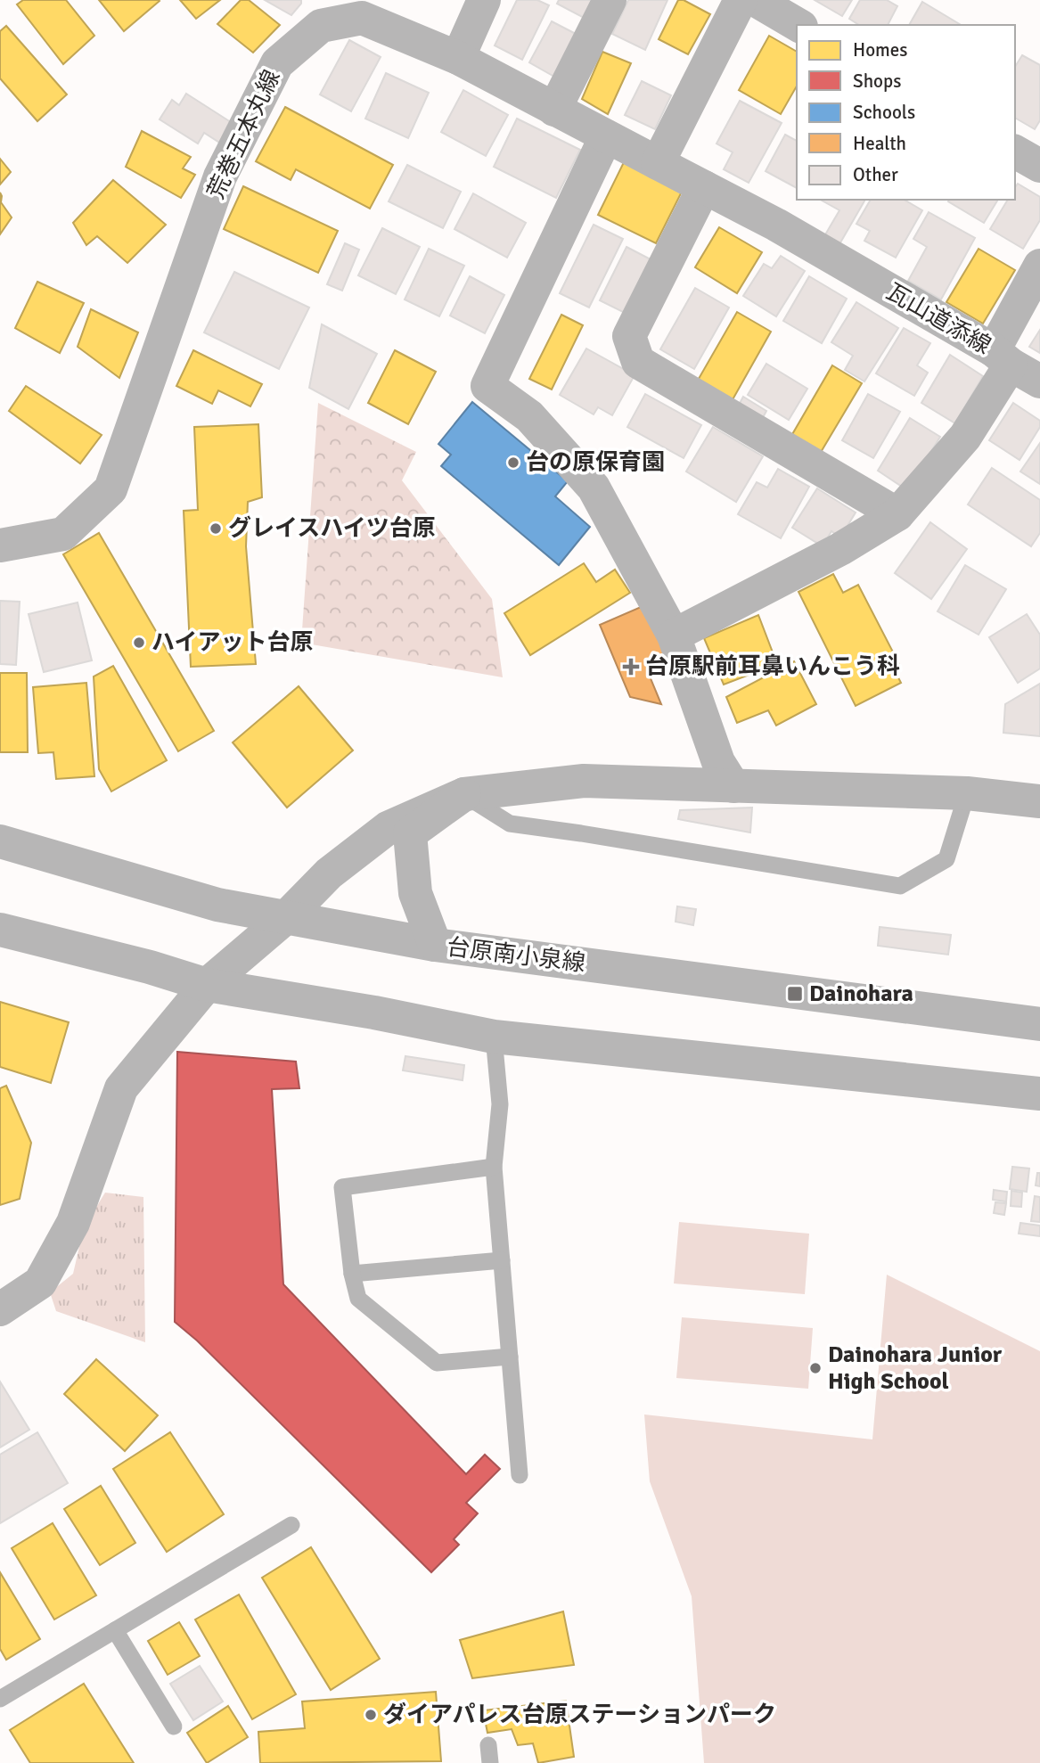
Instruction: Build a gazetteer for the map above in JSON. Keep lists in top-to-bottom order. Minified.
{"streets":{"street":["荒巻五本丸線","瓦山道添線","台原南小泉線"]},"crossings":[["荒巻五本丸線","瓦山道添線"]],"places":{"other":["台の原保育園","グレイスハイツ台原","ハイアット台原","Dainohara Junior High School","ダイアパレス台原ステーションパーク"],"health":["台原駅前耳鼻いんこう科"],"transit":["Dainohara"]},"legend":["Homes","Shops","Schools","Health","Other"]}
